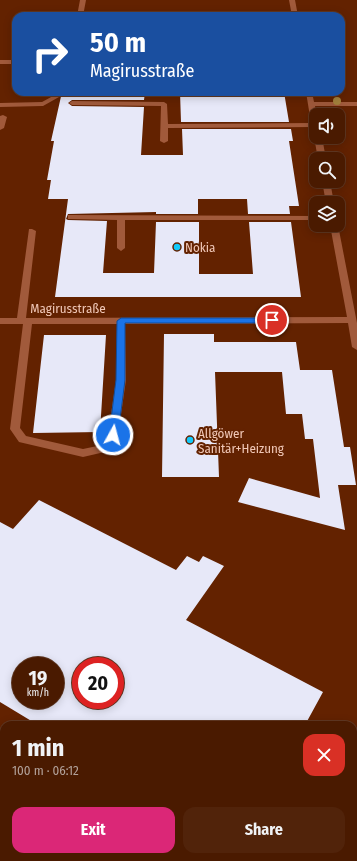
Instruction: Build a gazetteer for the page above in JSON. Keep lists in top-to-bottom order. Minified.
{"streets":{"street":["Magirusstraße"]},"places":["Nokia","Allgöwer Sanitär+Heizung"],"page":{"turn":["50 m","Magirusstraße"],"speed":"19 km/h","limit":"20","heading":["1 min","100 m · 06:12"],"buttons":["Exit","Share"]}}
